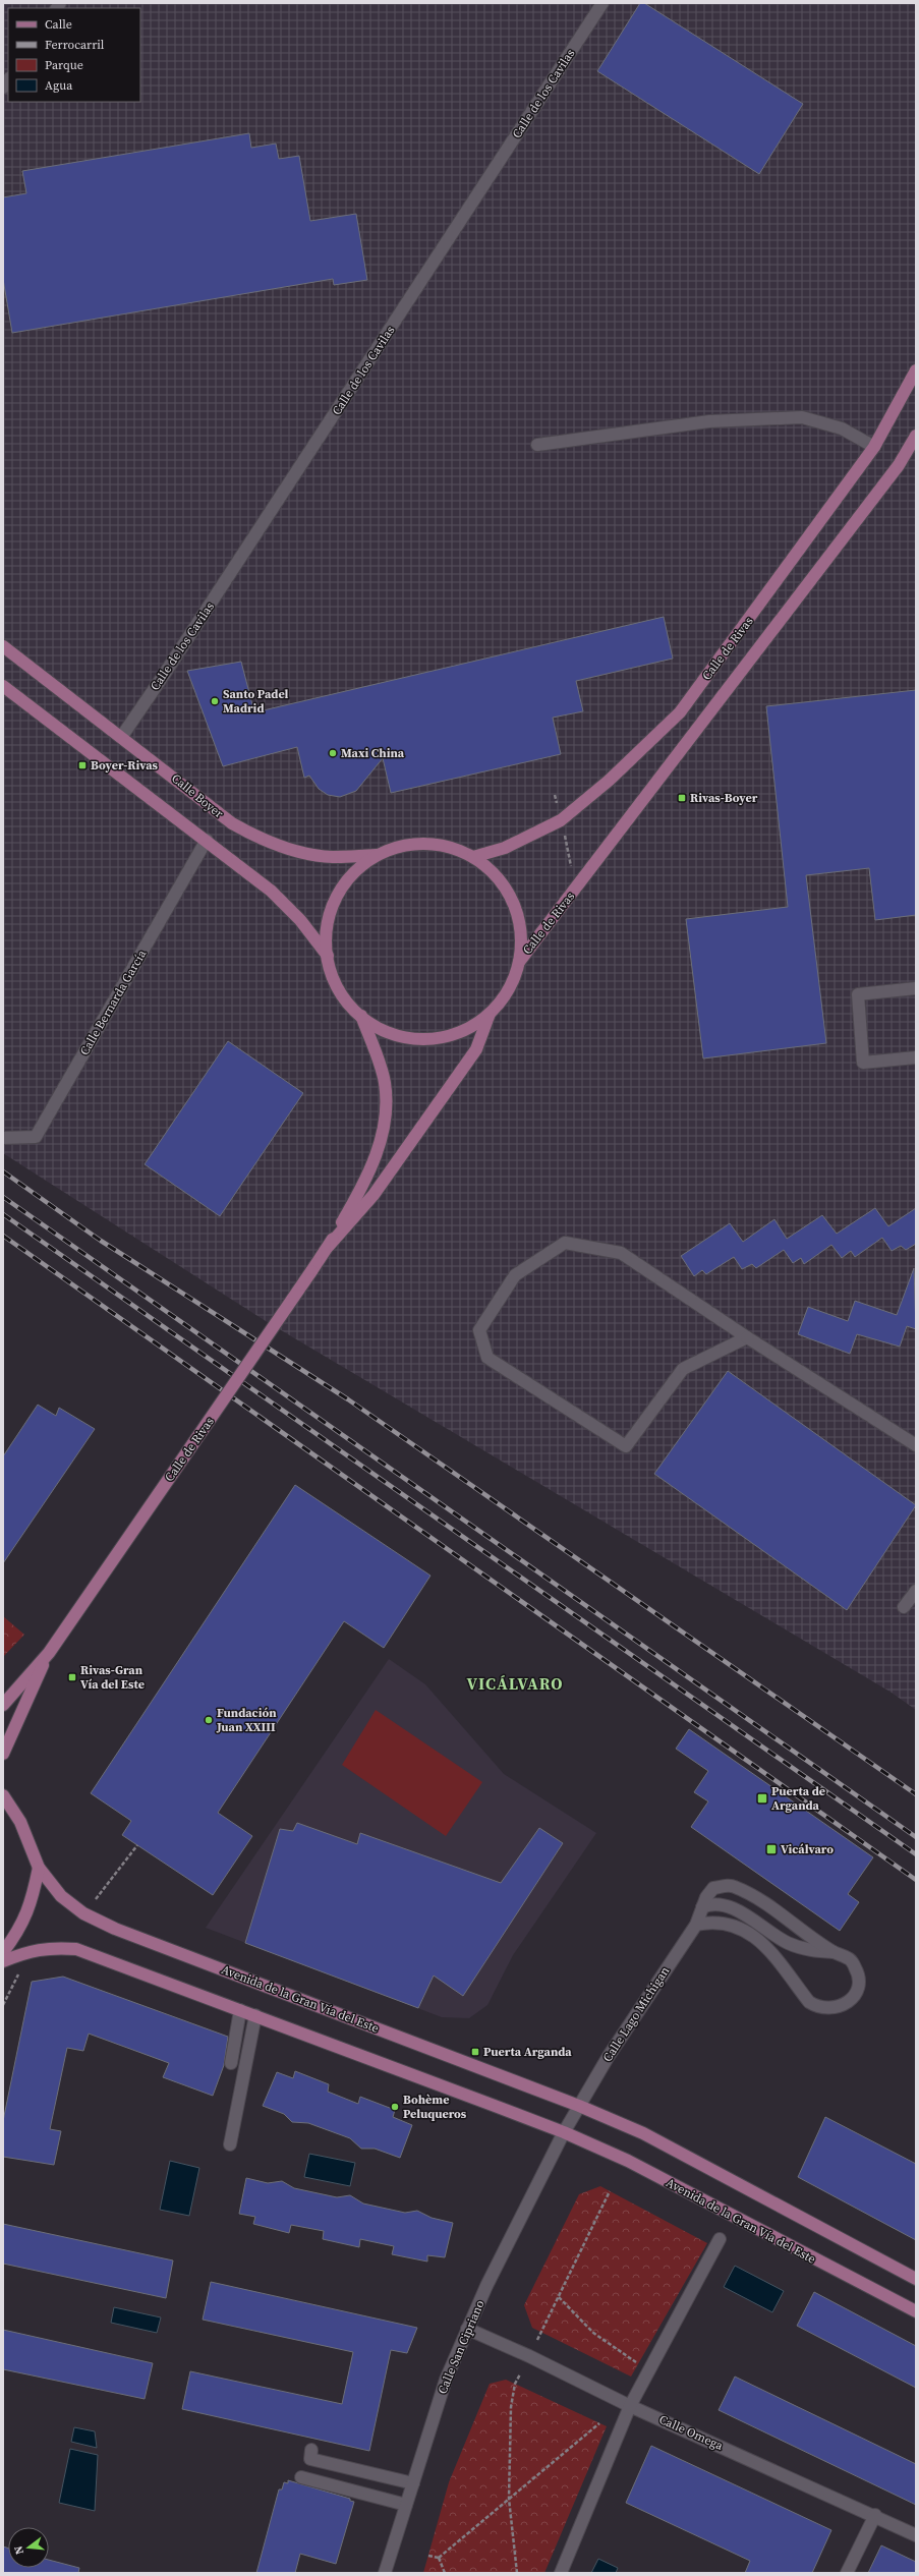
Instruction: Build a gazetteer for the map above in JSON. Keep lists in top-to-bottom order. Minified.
{"streets":{"main road":["Calle de Rivas","Calle Boyer","Avenida de la Gran Vía del Este"],"street":["Calle de los Cavilas","Calle Bernarda García","Calle Lago Michigan","Calle San Cipriano","Calle Omega"]},"crossings":[["Calle de los Cavilas","Calle Boyer"],["Avenida de la Gran Vía del Este","Calle Lago Michigan"],["Avenida de la Gran Vía del Este","Calle San Cipriano"],["Calle San Cipriano","Calle Omega"]],"districts":["VICÁLVARO"],"places":{"other":["Santo Padel Madrid","Maxi China","Fundación Juan XXIII","Bohème Peluqueros"],"transit":["Boyer-Rivas","Rivas-Boyer","Rivas-Gran Vía del Este","Puerta de Arganda","Vicálvaro","Puerta Arganda"]},"legend":["Calle","Ferrocarril","Parque","Agua"],"north":"left"}
